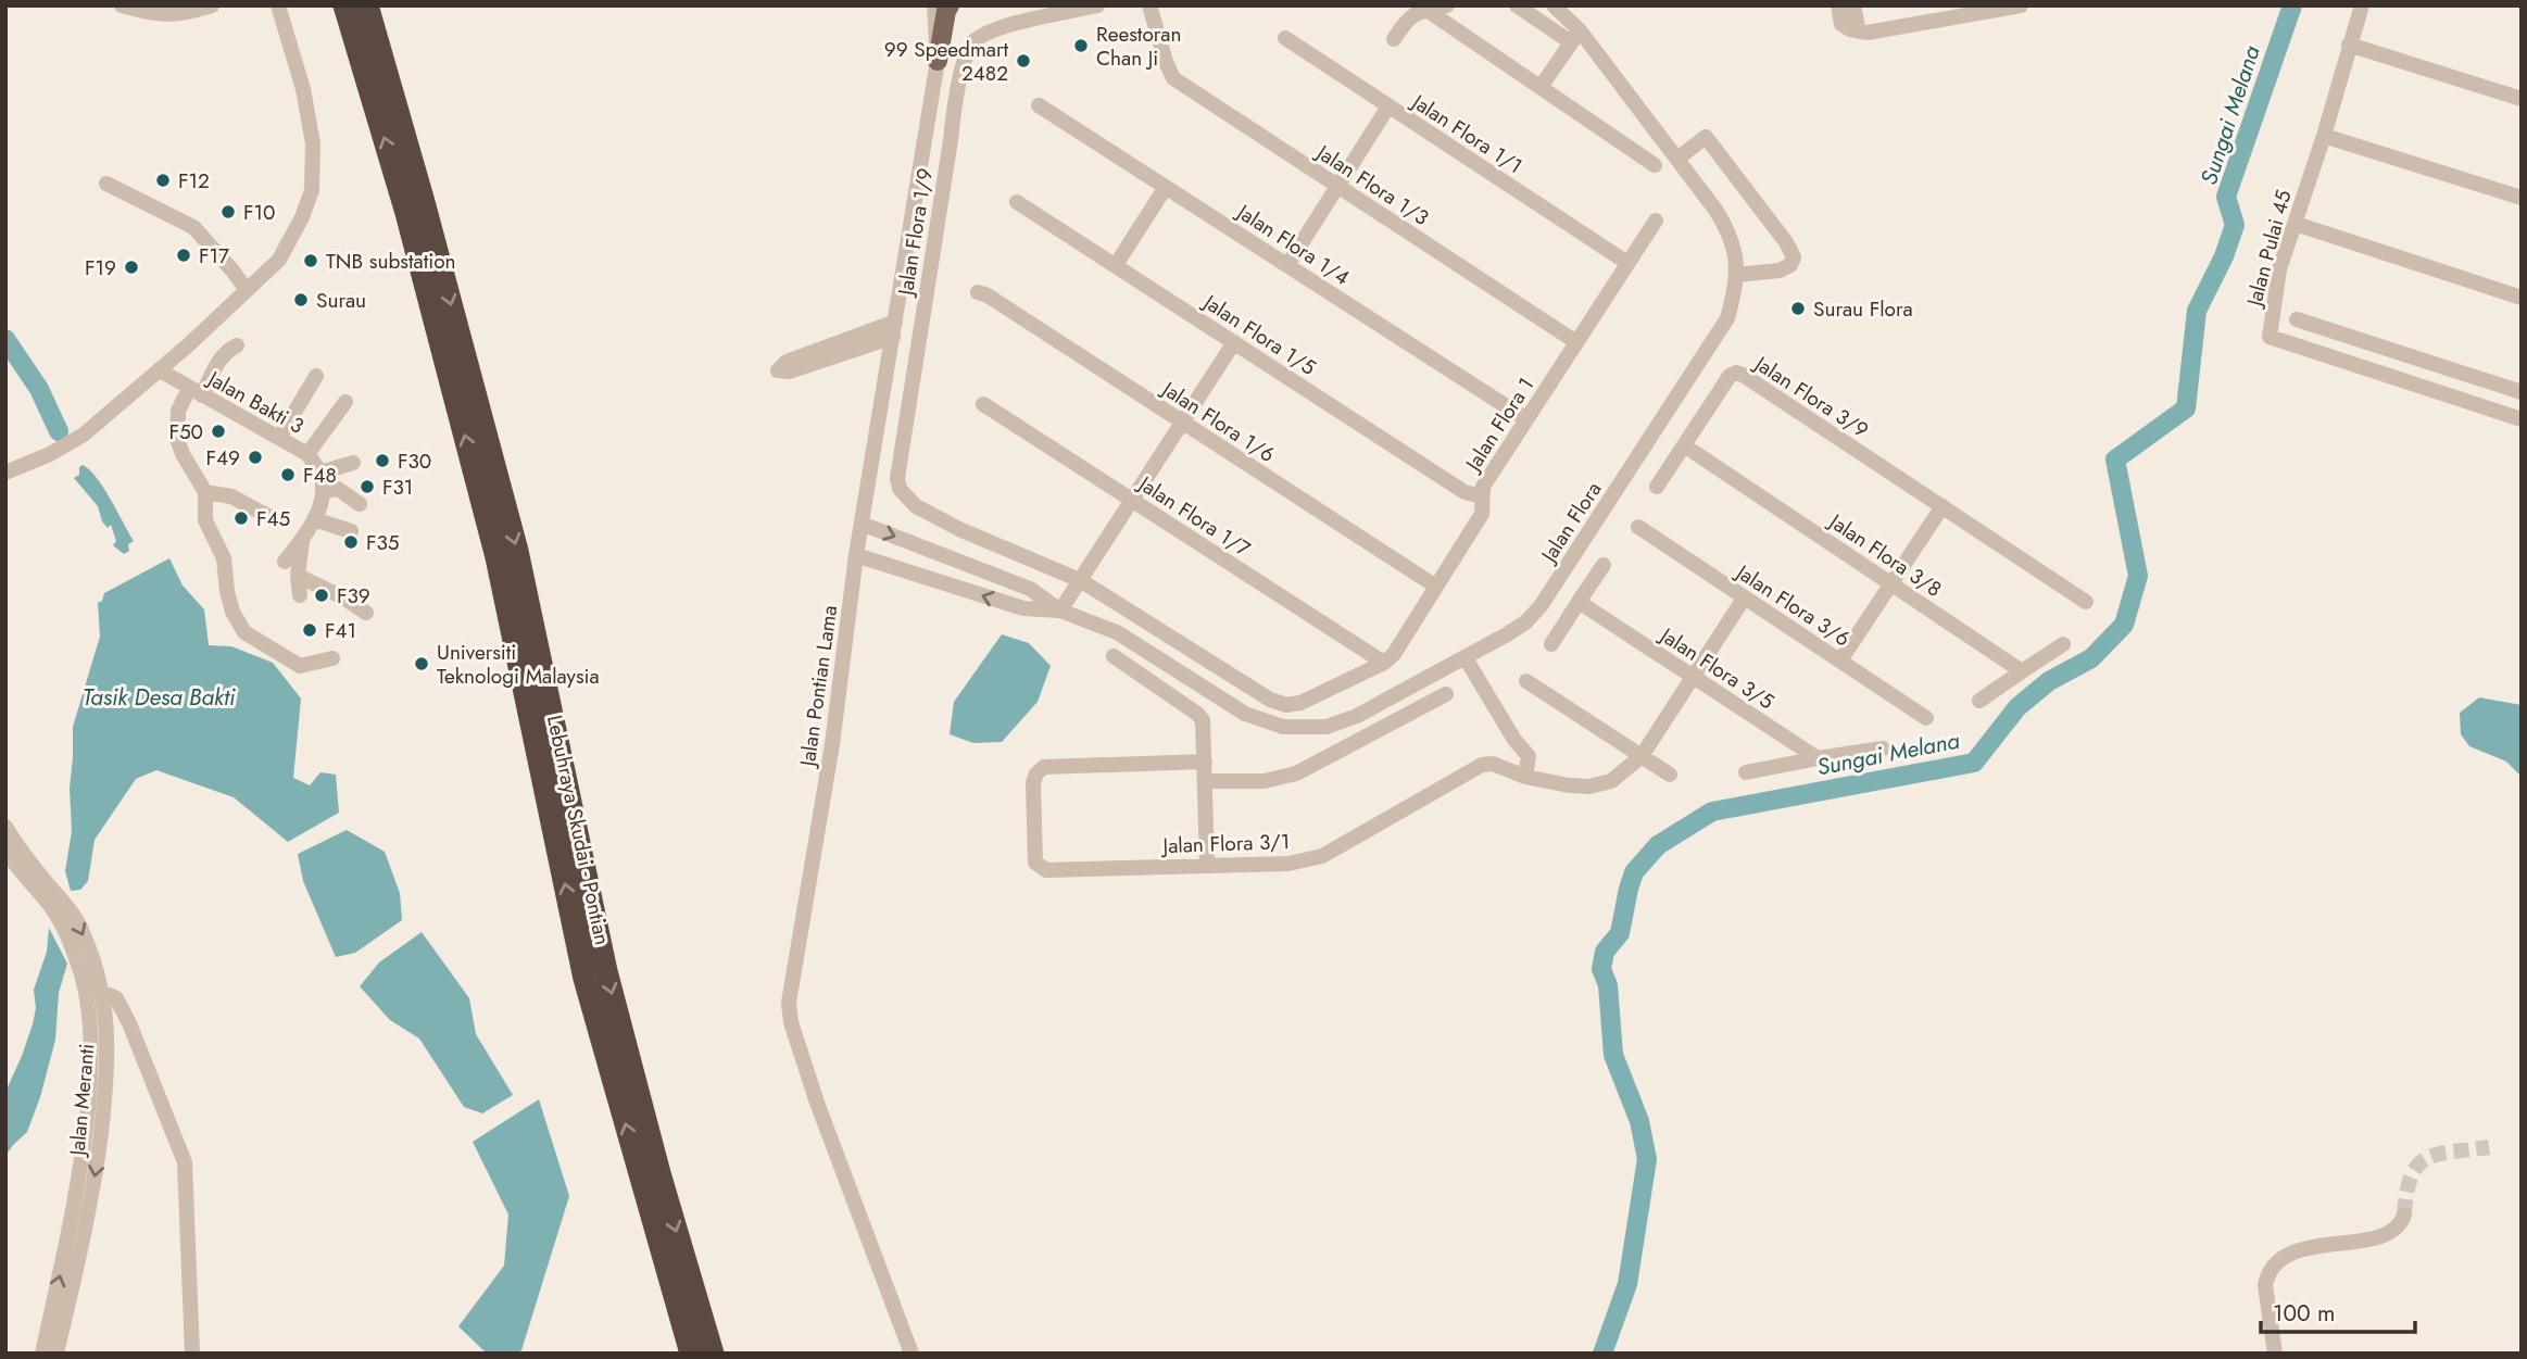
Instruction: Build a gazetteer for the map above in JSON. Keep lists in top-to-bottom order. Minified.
{"streets":{"highway":["Lebuhraya Skudai - Pontian"],"street":["Jalan Flora 1/1","Jalan Flora 1/3","Jalan Flora 1/9","Jalan Flora 1/4","Jalan Pulai 45","Jalan Flora 1/5","Jalan Flora 3/9","Jalan Bakti 3","Jalan Flora 1/6","Jalan Flora 1","Jalan Flora 1/7","Jalan Flora","Jalan Flora 3/8","Jalan Flora 3/6","Jalan Flora 3/5","Jalan Pontian Lama","Jalan Flora 3/1","Jalan Meranti"]},"crossings":[["Jalan Flora 1/1","Jalan Flora 1"],["Jalan Flora 1/3","Jalan Flora 1"],["Jalan Flora 1/9","Jalan Flora 1"],["Jalan Flora 1/4","Jalan Flora 1"],["Jalan Flora 1/5","Jalan Flora 1"],["Jalan Flora 3/9","Jalan Flora 3/8"],["Jalan Flora 1/6","Jalan Flora 1"],["Jalan Flora 1","Jalan Flora 1/7"],["Jalan Flora","Jalan Pontian Lama"]],"water":["Sungai Melana","Tasik Desa Bakti"],"places":["Reestoran Chan Ji","99 Speedmart 2482","F12","F10","F17","TNB substation","F19","Surau","Surau Flora","F50","F49","F30","F48","F31","F45","F35","F39","F41","Universiti Teknologi Malaysia"],"scale_bar":"100 m"}
